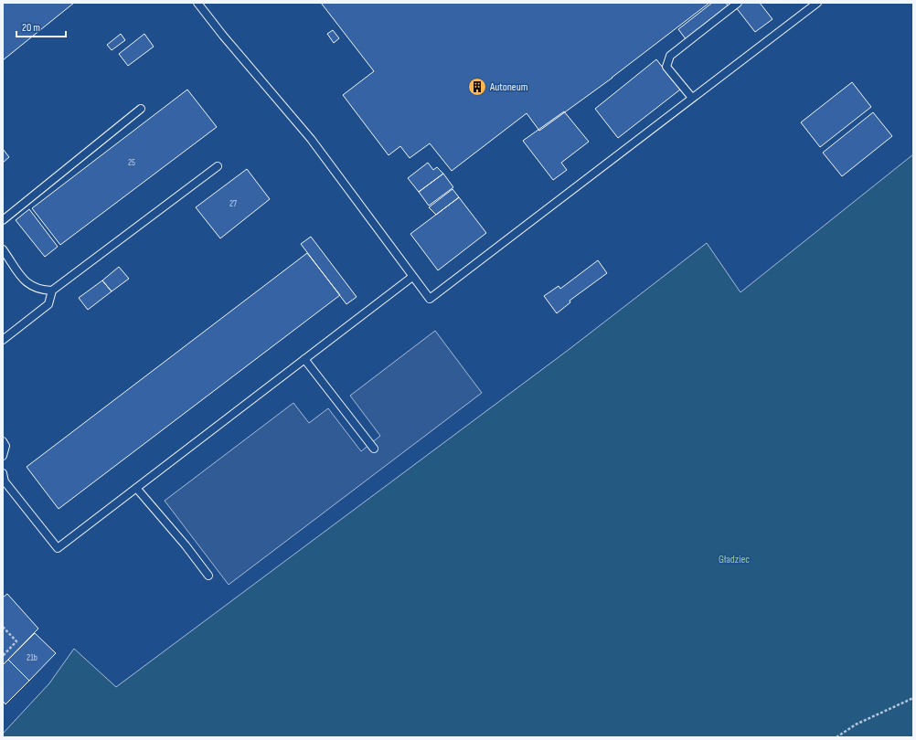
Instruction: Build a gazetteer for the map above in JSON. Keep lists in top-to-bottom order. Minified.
{"parks":["Gładziec"],"places":{"building":["Autoneum"]},"house_numbers":["25","27","21b"],"scale_bar":"20 m"}
